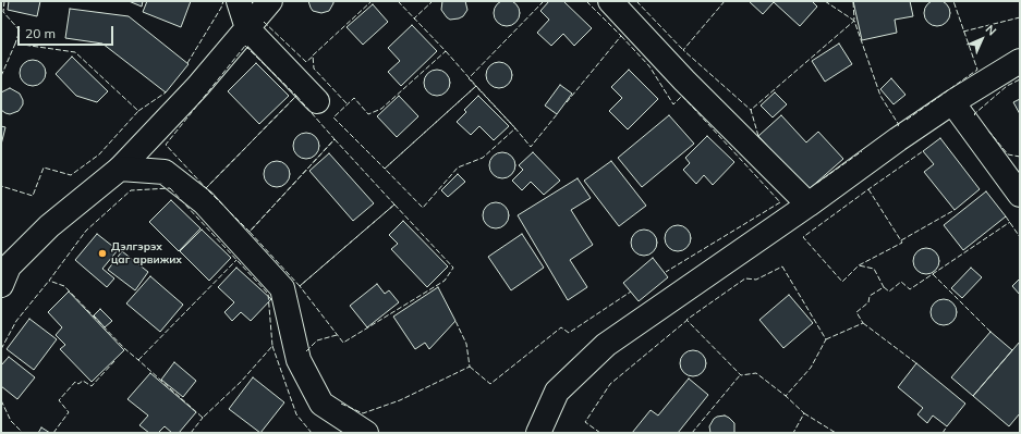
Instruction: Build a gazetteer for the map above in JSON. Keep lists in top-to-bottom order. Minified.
{"places":["Дэлгэрэх цаг арвижих"],"scale_bar":"20 m","north":"top right"}
